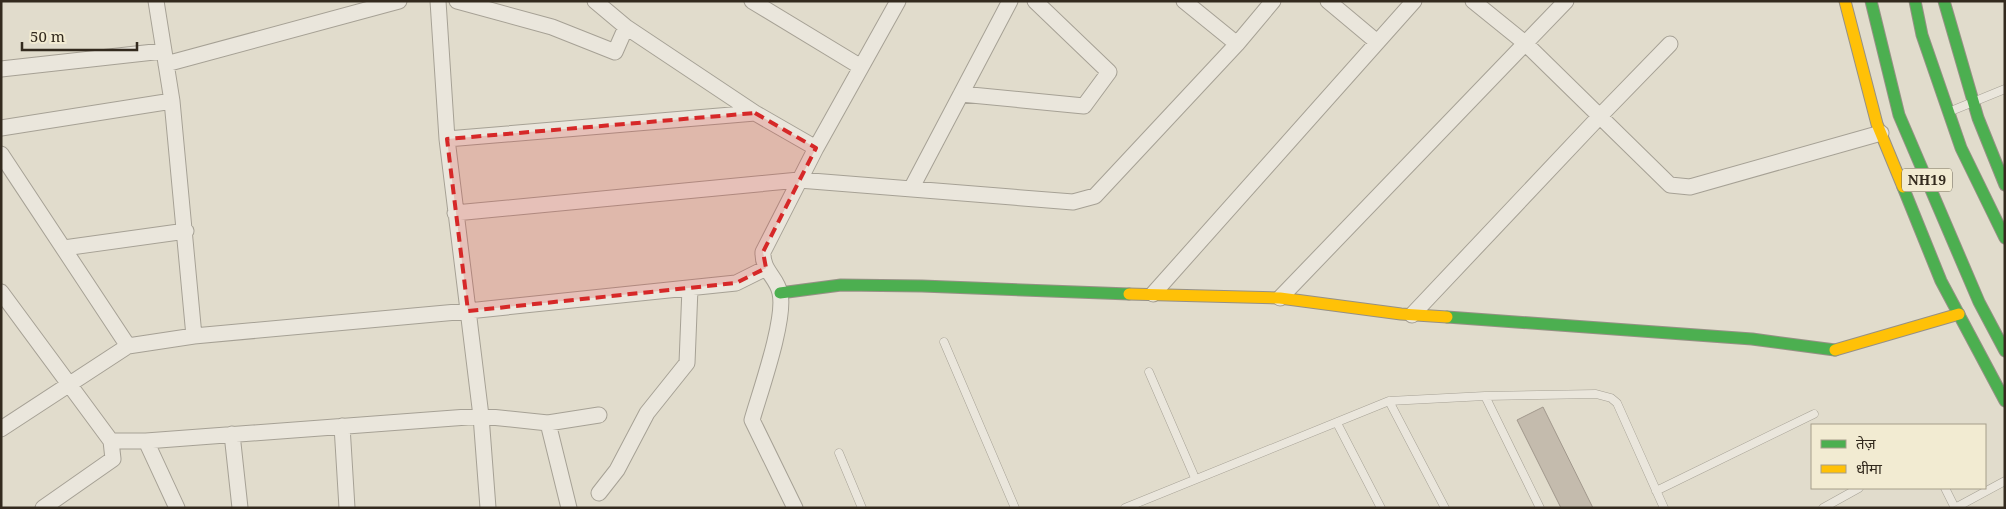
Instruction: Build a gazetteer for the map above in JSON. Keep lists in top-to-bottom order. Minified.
{"streets":{"main road":["NH19"]},"legend":["तेज़","धीमा"],"scale_bar":"50 m"}
